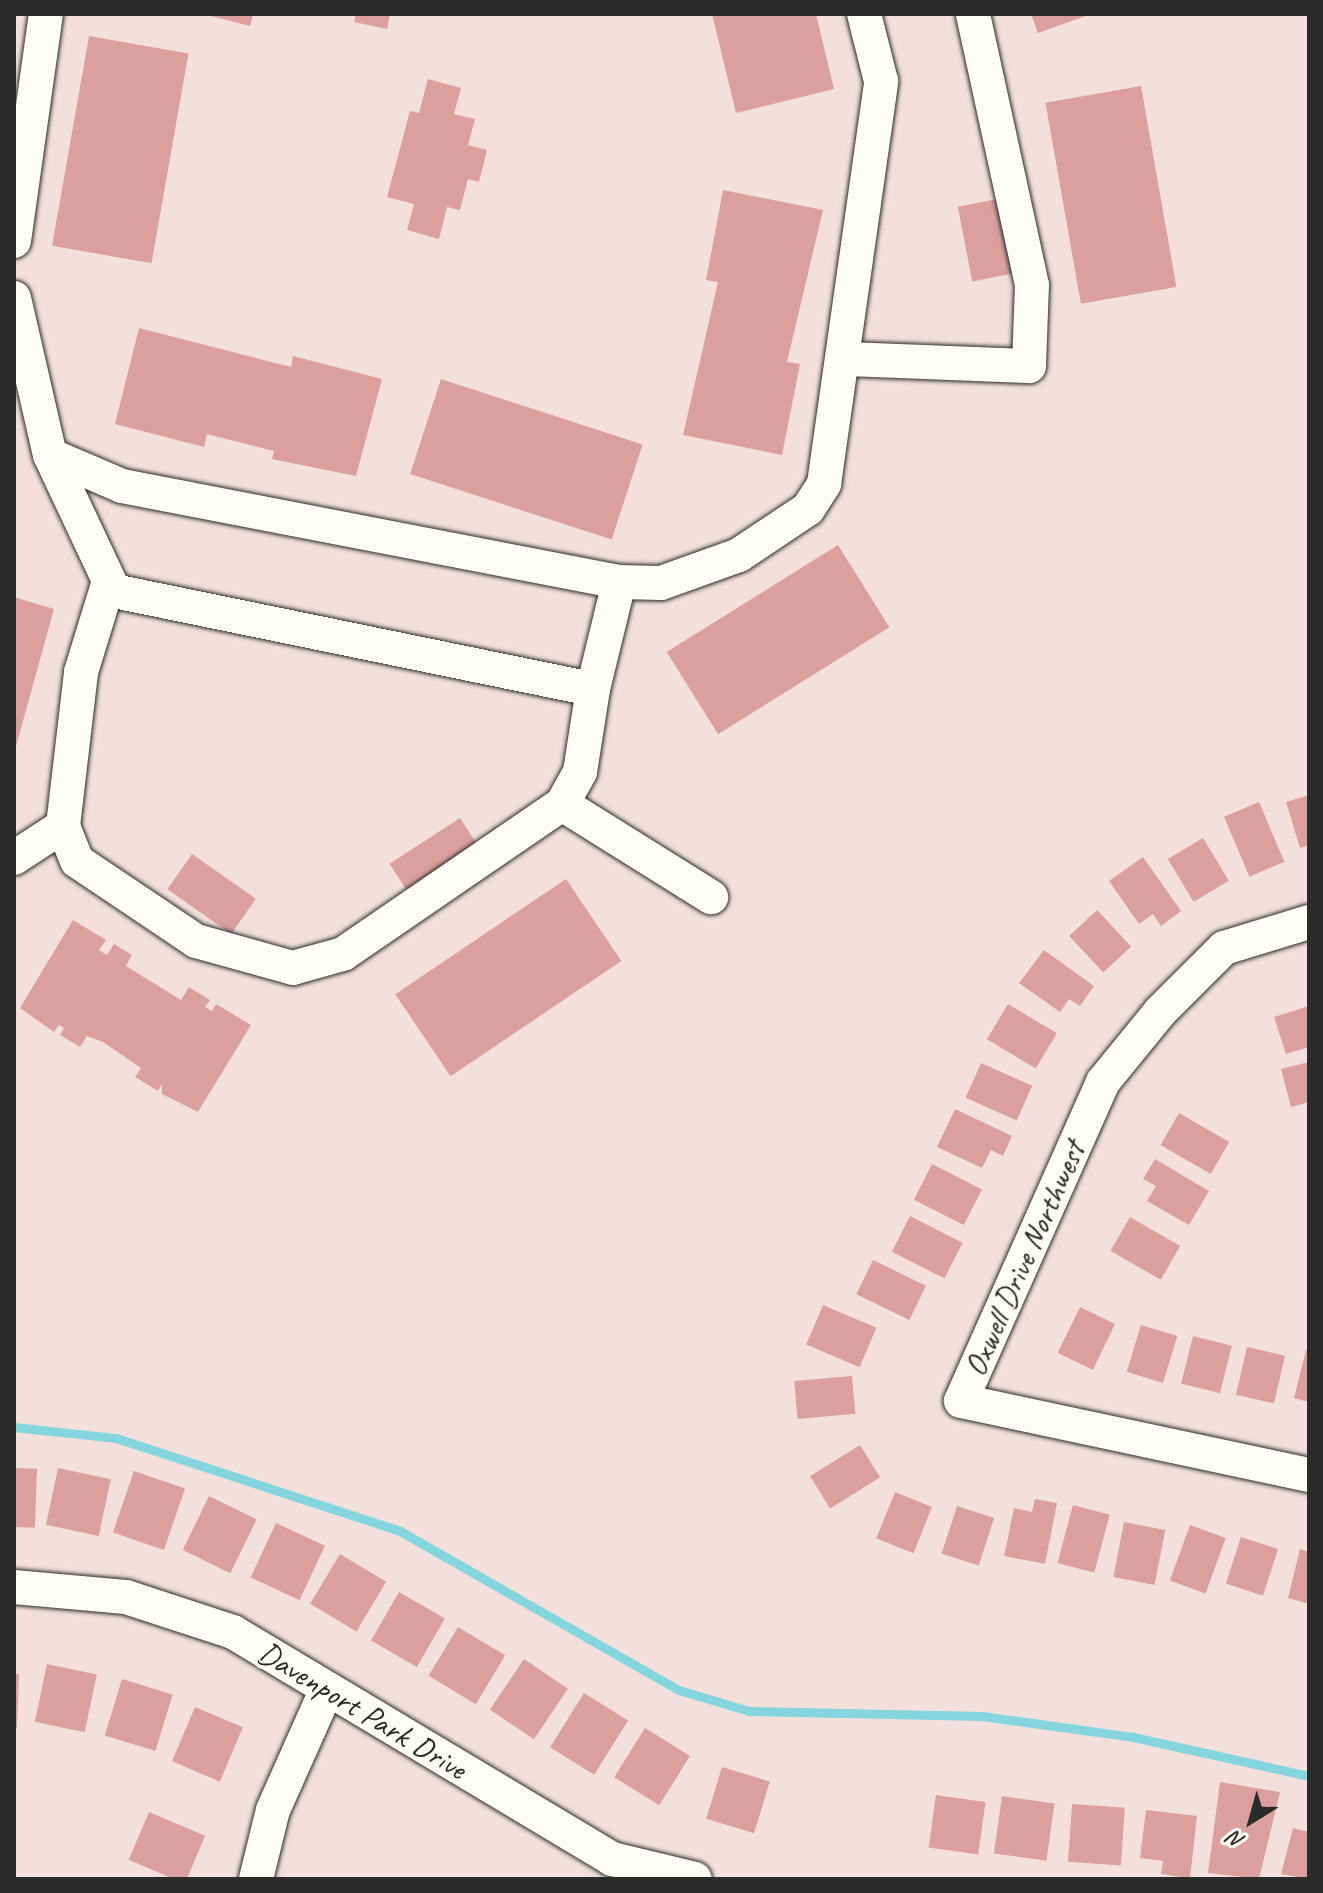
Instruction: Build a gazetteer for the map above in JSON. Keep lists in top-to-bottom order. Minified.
{"streets":{"street":["Oxwell Drive Northwest","Davenport Park Drive"]},"north":"bottom left"}
